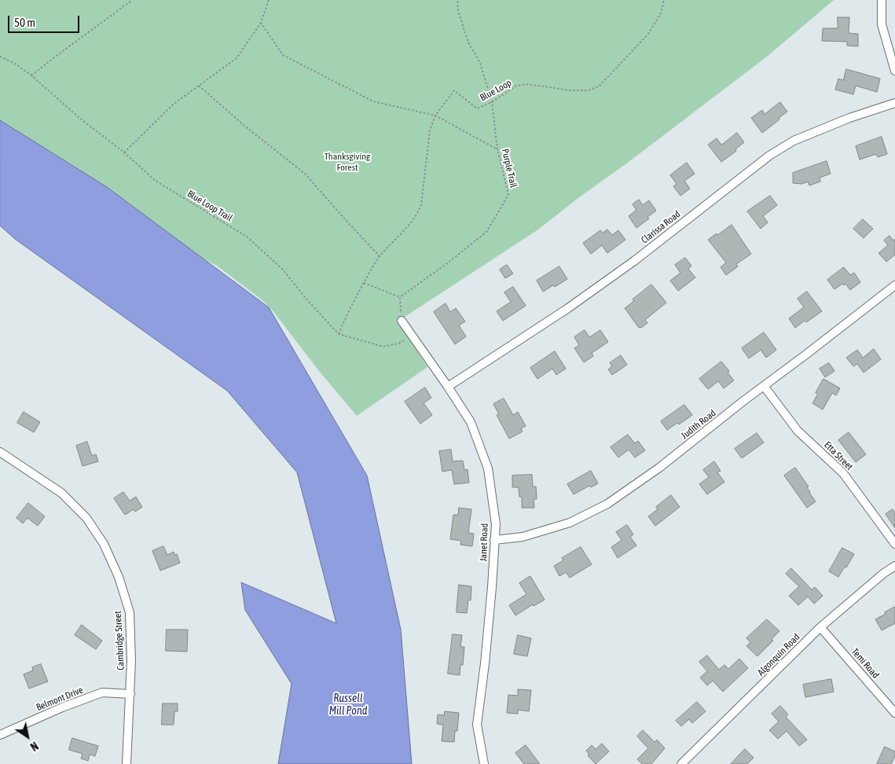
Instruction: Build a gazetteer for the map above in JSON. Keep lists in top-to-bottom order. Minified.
{"streets":{"street":["Clarissa Road","Judith Road","Etta Street","Janet Road","Cambridge Street","Algonquin Road","Temi Road","Belmont Drive"],"path":["Blue Loop","Purple Trail","Blue Loop Trail"]},"crossings":[["Blue Loop","Purple Trail"],["Blue Loop","Blue Loop Trail"],["Clarissa Road","Janet Road"],["Judith Road","Etta Street"],["Judith Road","Janet Road"],["Cambridge Street","Belmont Drive"],["Algonquin Road","Temi Road"]],"water":["Russell Mill Pond"],"parks":["Thanksgiving Forest"],"scale_bar":"50 m","north":"bottom right"}
